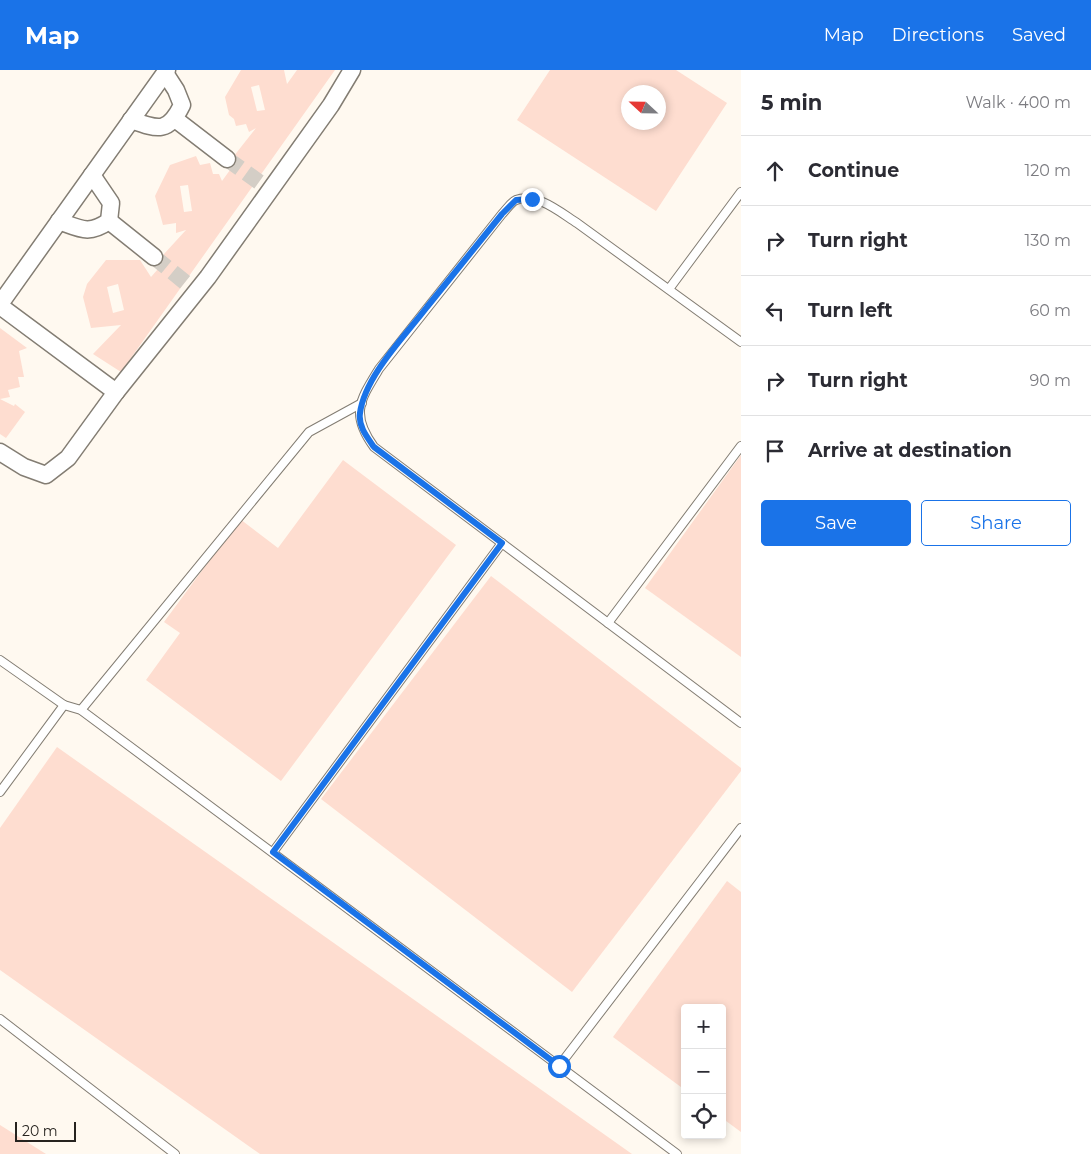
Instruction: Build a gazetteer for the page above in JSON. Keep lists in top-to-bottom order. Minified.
{"scale_bar":"20 m","north":"left","page":{"header":"Map","nav":["Map","Directions","Saved"],"heading":["5 min","Walk · 400 m"],"list":[["Continue","120 m"],["Turn right","130 m"],["Turn left","60 m"],["Turn right","90 m"],"Arrive at destination"],"buttons":["Save","Share"],"map_buttons":["+","−"],"scale":"20 m"}}
